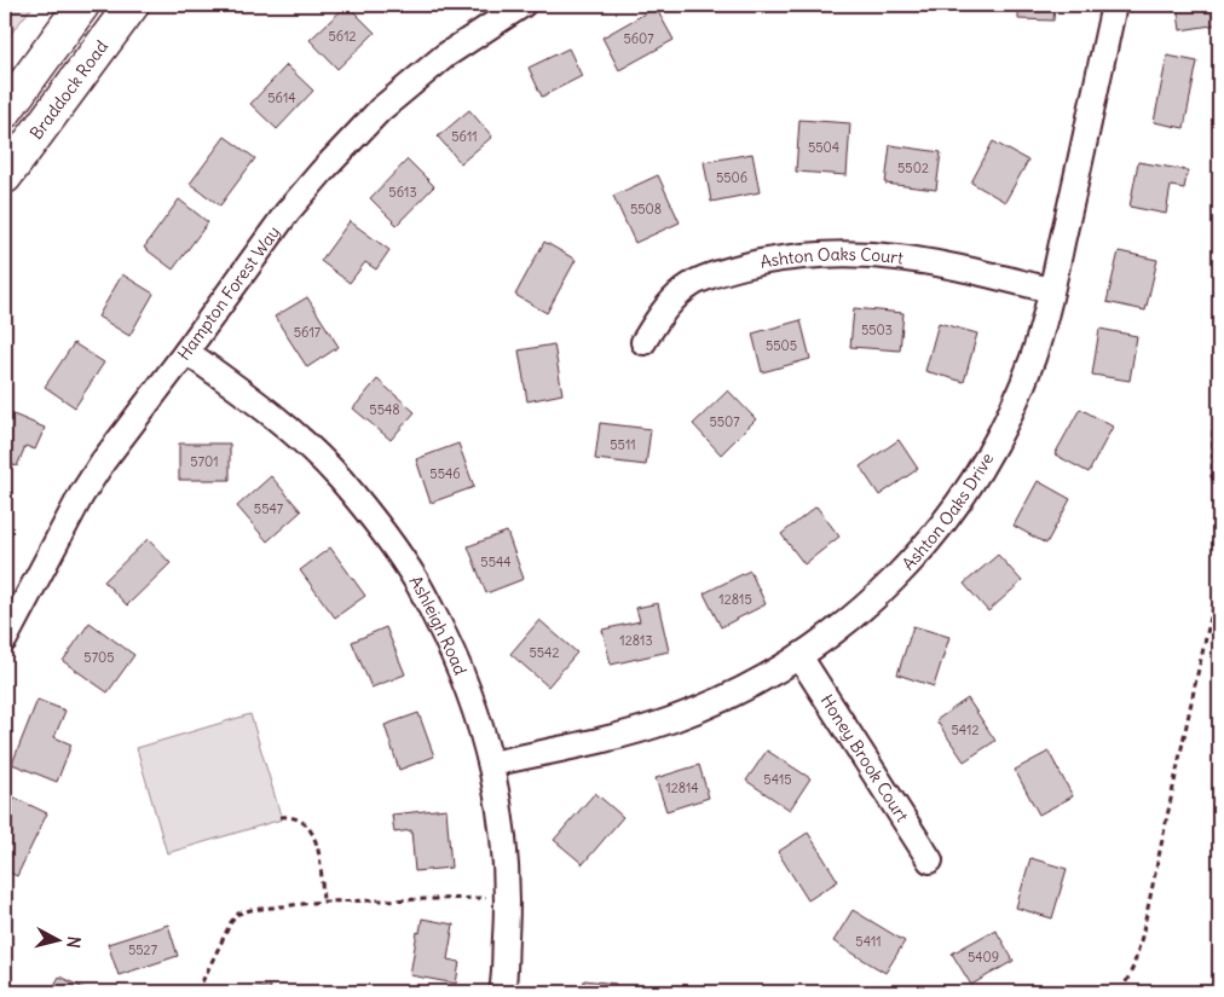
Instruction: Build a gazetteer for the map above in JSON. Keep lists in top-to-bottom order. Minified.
{"streets":{"main road":["Braddock Road"],"street":["Ashton Oaks Court","Hampton Forest Way","Ashton Oaks Drive","Ashleigh Road","Honey Brook Court"]},"crossings":[["Ashton Oaks Court","Ashton Oaks Drive"],["Hampton Forest Way","Ashleigh Road"],["Ashton Oaks Drive","Ashleigh Road"],["Ashton Oaks Drive","Honey Brook Court"]],"house_numbers":["5612","5607","5614","5611","5504","5502","5506","5613","5508","5503","5617","5505","5548","5507","5511","5701","5546","5547","5544","12815","12813","5542","5705","5412","5415","12814","5411","5527","5409"],"north":"right"}
